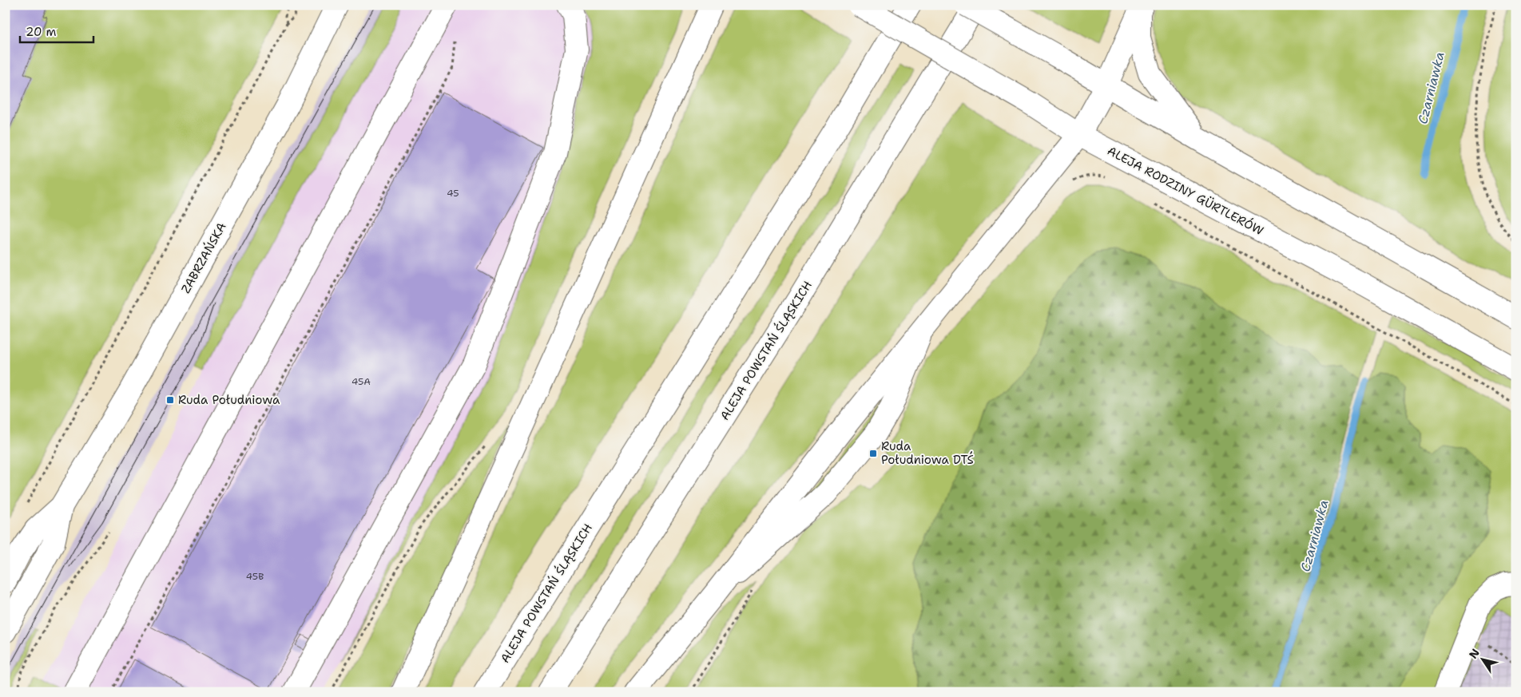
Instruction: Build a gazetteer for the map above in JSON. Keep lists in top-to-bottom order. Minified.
{"streets":{"main road":["ALEJA RODZINY GÜRTLERÓW","ZABRZAŃSKA","ALEJA POWSTAŃ ŚLĄSKICH"]},"water":["Czarniawka"],"places":{"transit":["Ruda Południowa","Ruda Południowa DTŚ"]},"house_numbers":["45","45A","45B"],"scale_bar":"20 m","north":"top left"}
